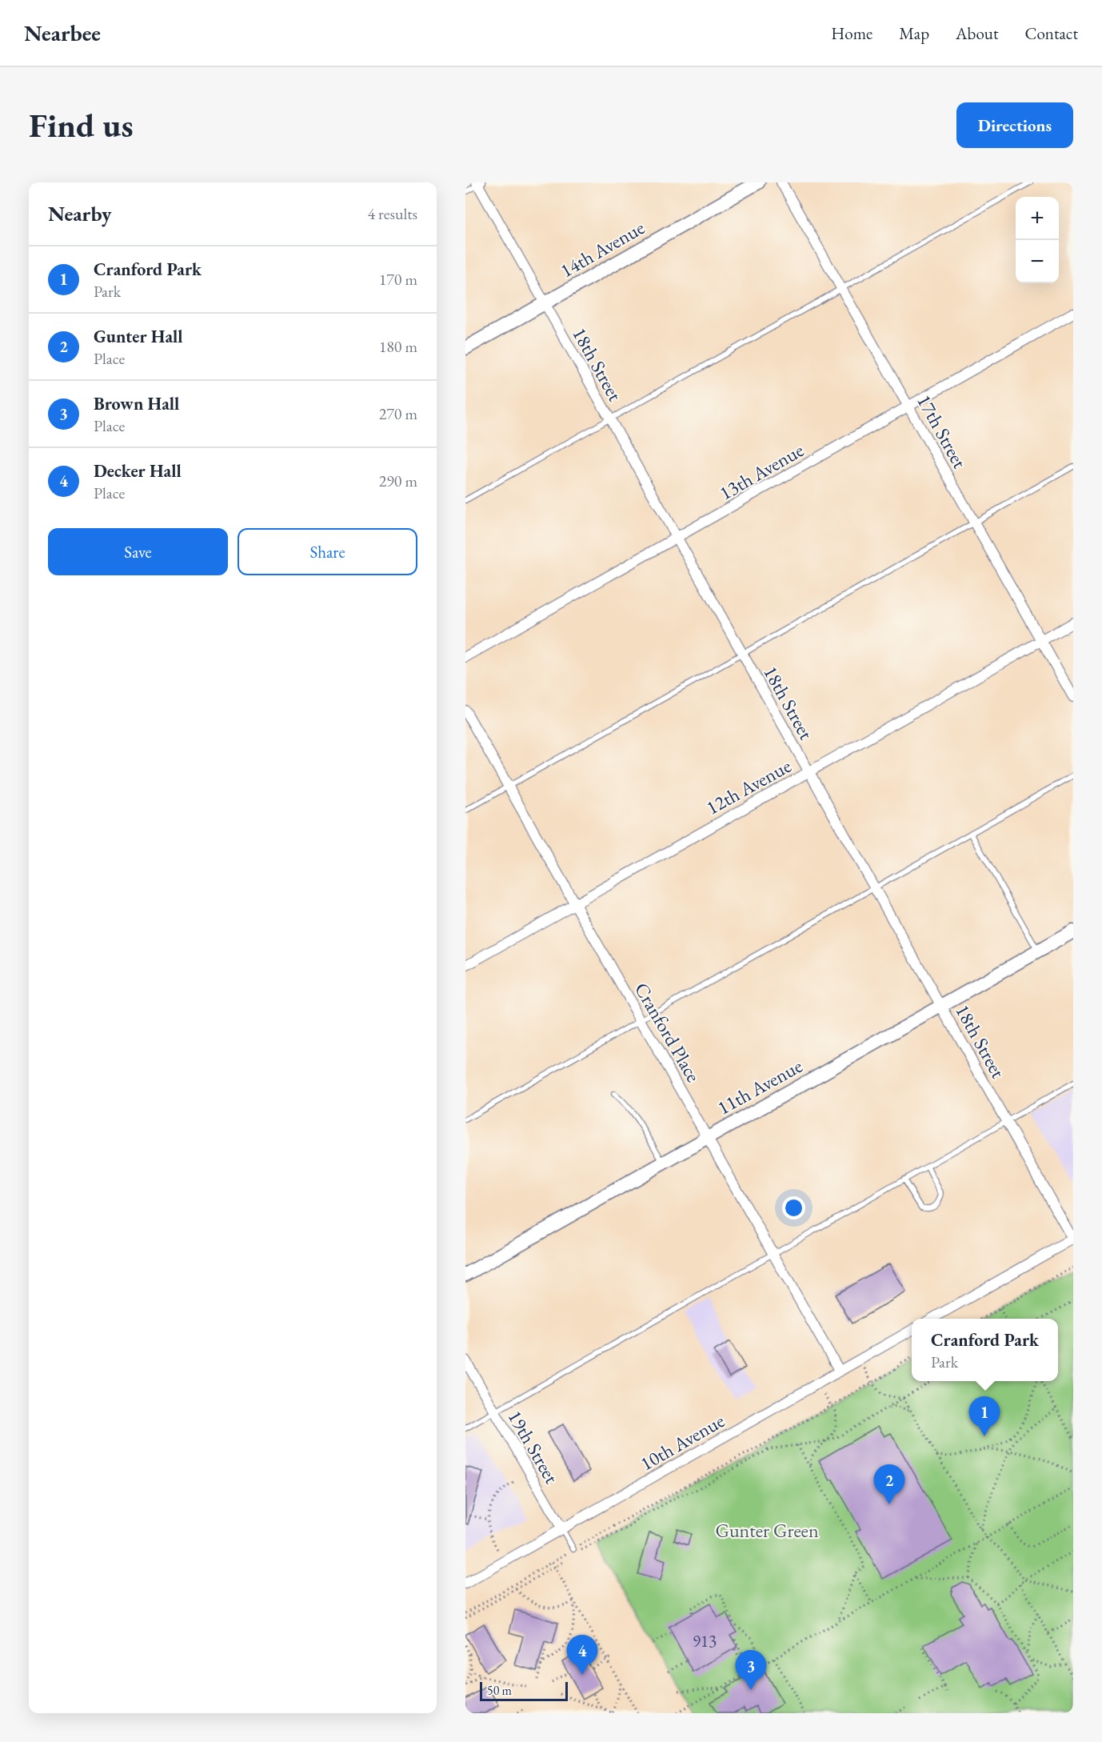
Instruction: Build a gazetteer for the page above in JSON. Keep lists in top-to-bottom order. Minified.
{"streets":{"main road":["14th Avenue","11th Avenue"],"street":["18th Street","17th Street","13th Avenue","12th Avenue","Cranford Place","10th Avenue","19th Street"]},"crossings":[["14th Avenue","18th Street"],["18th Street","13th Avenue"],["18th Street","12th Avenue"],["18th Street","11th Avenue"],["17th Street","13th Avenue"],["17th Street","12th Avenue"],["12th Avenue","Cranford Place"],["Cranford Place","11th Avenue"],["Cranford Place","10th Avenue"],["10th Avenue","19th Street"]],"parks":["Gunter Green"],"house_numbers":["913"],"scale_bar":"50 m","page":{"header":"Nearbee","nav":["Home","Map","About","Contact"],"buttons":["Directions",["Save","Share"]],"title":"Find us","heading":["Nearby","4 results"],"map_buttons":["+","−"],"list":[{"mark":"1","name":"Cranford Park","note":"Park","value":"170 m"},{"mark":"2","name":"Gunter Hall","note":"Place","value":"180 m"},{"mark":"3","name":"Brown Hall","note":"Place","value":"270 m"},{"mark":"4","name":"Decker Hall","note":"Place","value":"290 m"}],"popup":["Cranford Park","Park"],"pins":["1","2","4","3"],"scale":"50 m"}}
